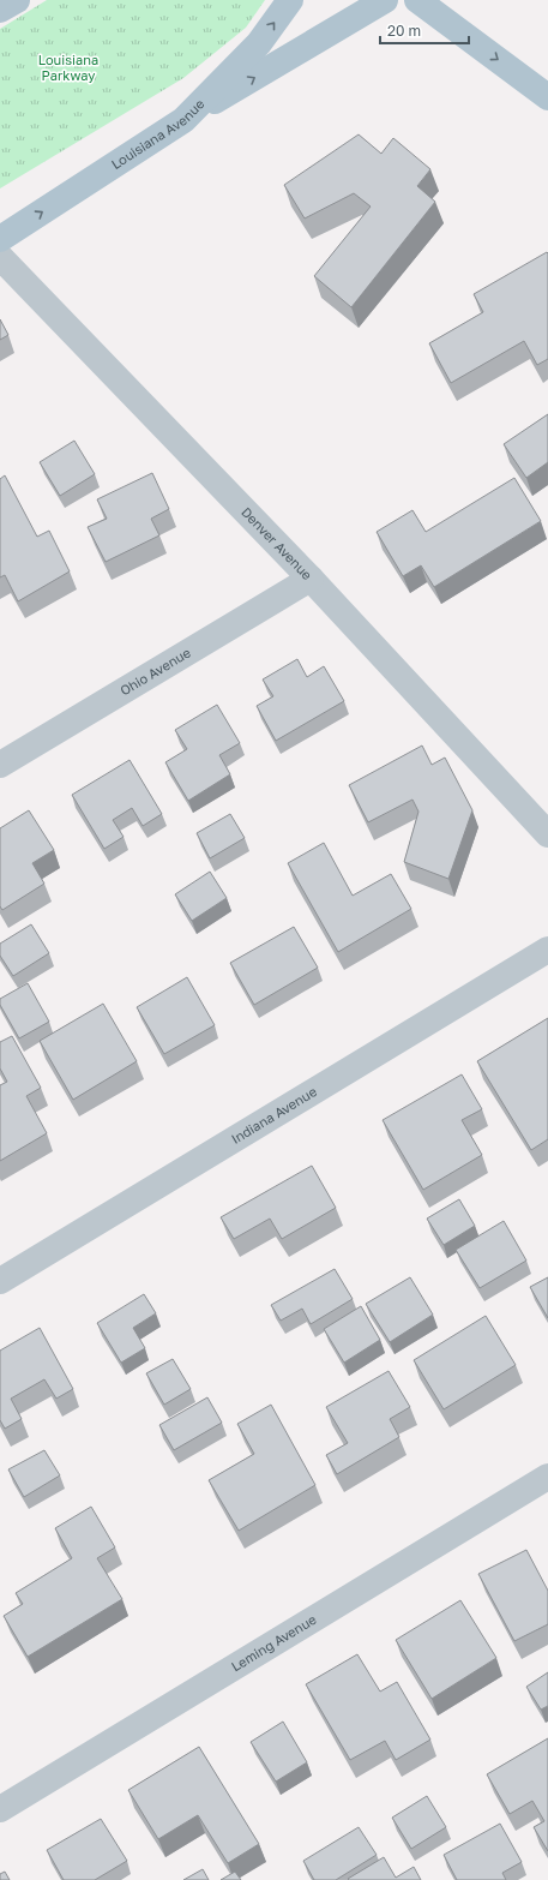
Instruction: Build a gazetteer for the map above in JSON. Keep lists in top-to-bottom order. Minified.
{"streets":{"main road":["Louisiana Avenue"],"street":["Denver Avenue","Ohio Avenue","Indiana Avenue","Leming Avenue"]},"crossings":[["Denver Avenue","Ohio Avenue"]],"parks":["Louisiana Parkway"],"scale_bar":"20 m"}
